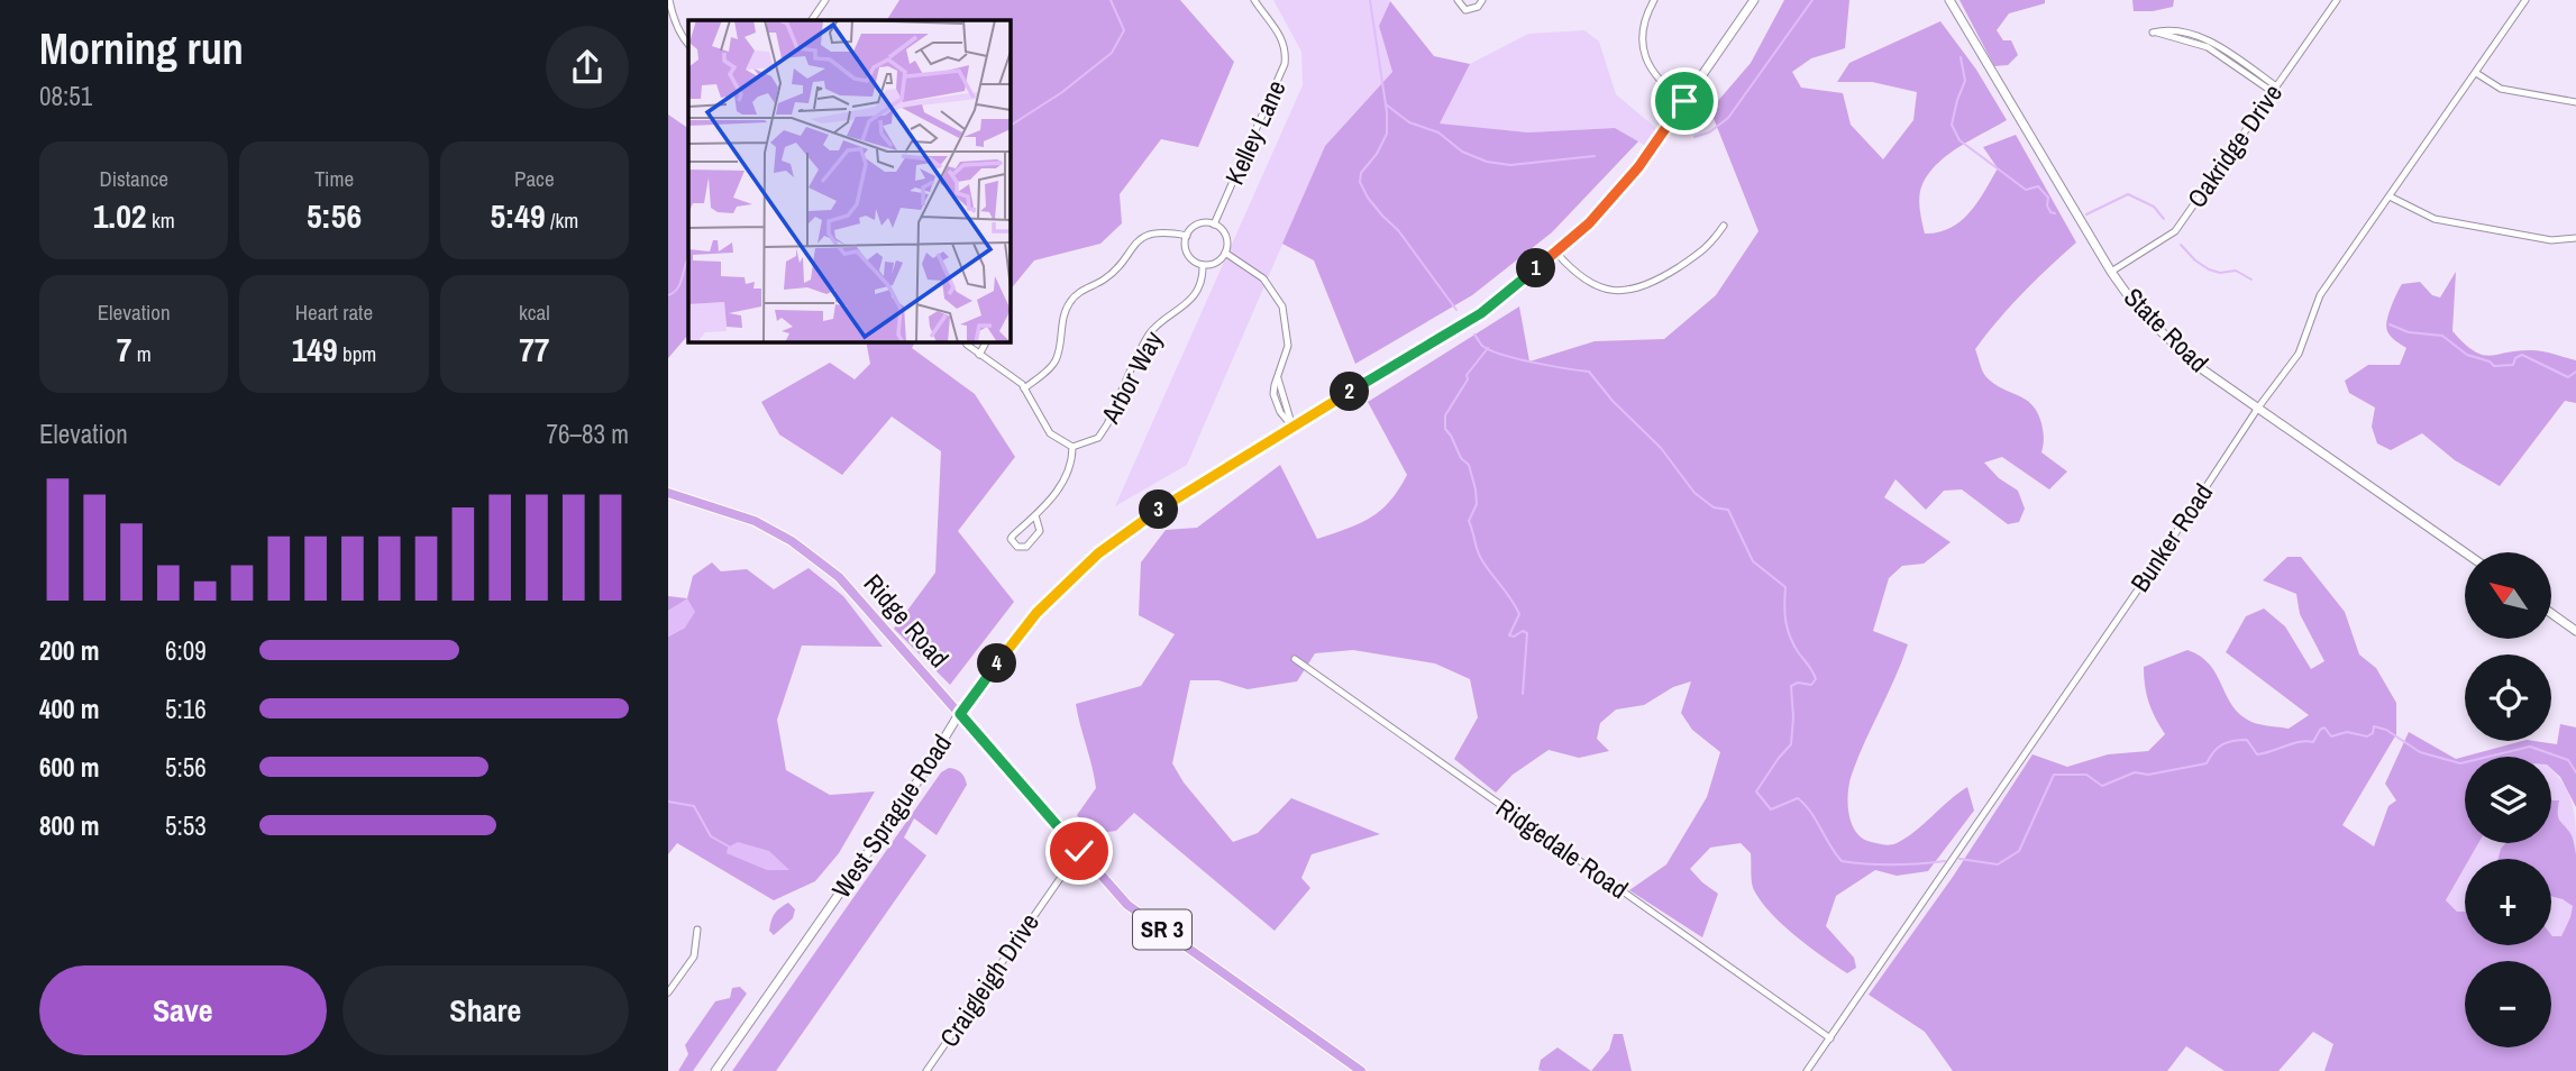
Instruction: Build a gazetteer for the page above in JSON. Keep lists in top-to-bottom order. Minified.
{"streets":{"main road":["Ridge Road","SR 3"],"street":["Kelley Lane","Oakridge Drive","State Road","Arbor Way","Bunker Road","West Sprague Road","Ridgedale Road","Craigleigh Drive"]},"crossings":[["Kelley Lane","Arbor Way"],["Oakridge Drive","State Road"],["State Road","Bunker Road"],["Bunker Road","Ridgedale Road"],["Ridge Road","West Sprague Road"],["Ridge Road","Craigleigh Drive"]],"north":"top left","page":{"heading":["Morning run","08:51"],"stats":[["Distance","1.02 km"],["Time","5:56"],["Pace","5:49 /km"],["Elevation","7 m"],["Heart rate","149 bpm"],["kcal","77"]],"pins":["1","2","3","4"],"chart":["Elevation","76–83 m"],"map_buttons":["+","−"],"list":[{"name":"200 m","note":"6:09"},{"name":"400 m","note":"5:16"},{"name":"600 m","note":"5:56"},{"name":"800 m","note":"5:53"}],"buttons":["Save","Share"]}}
